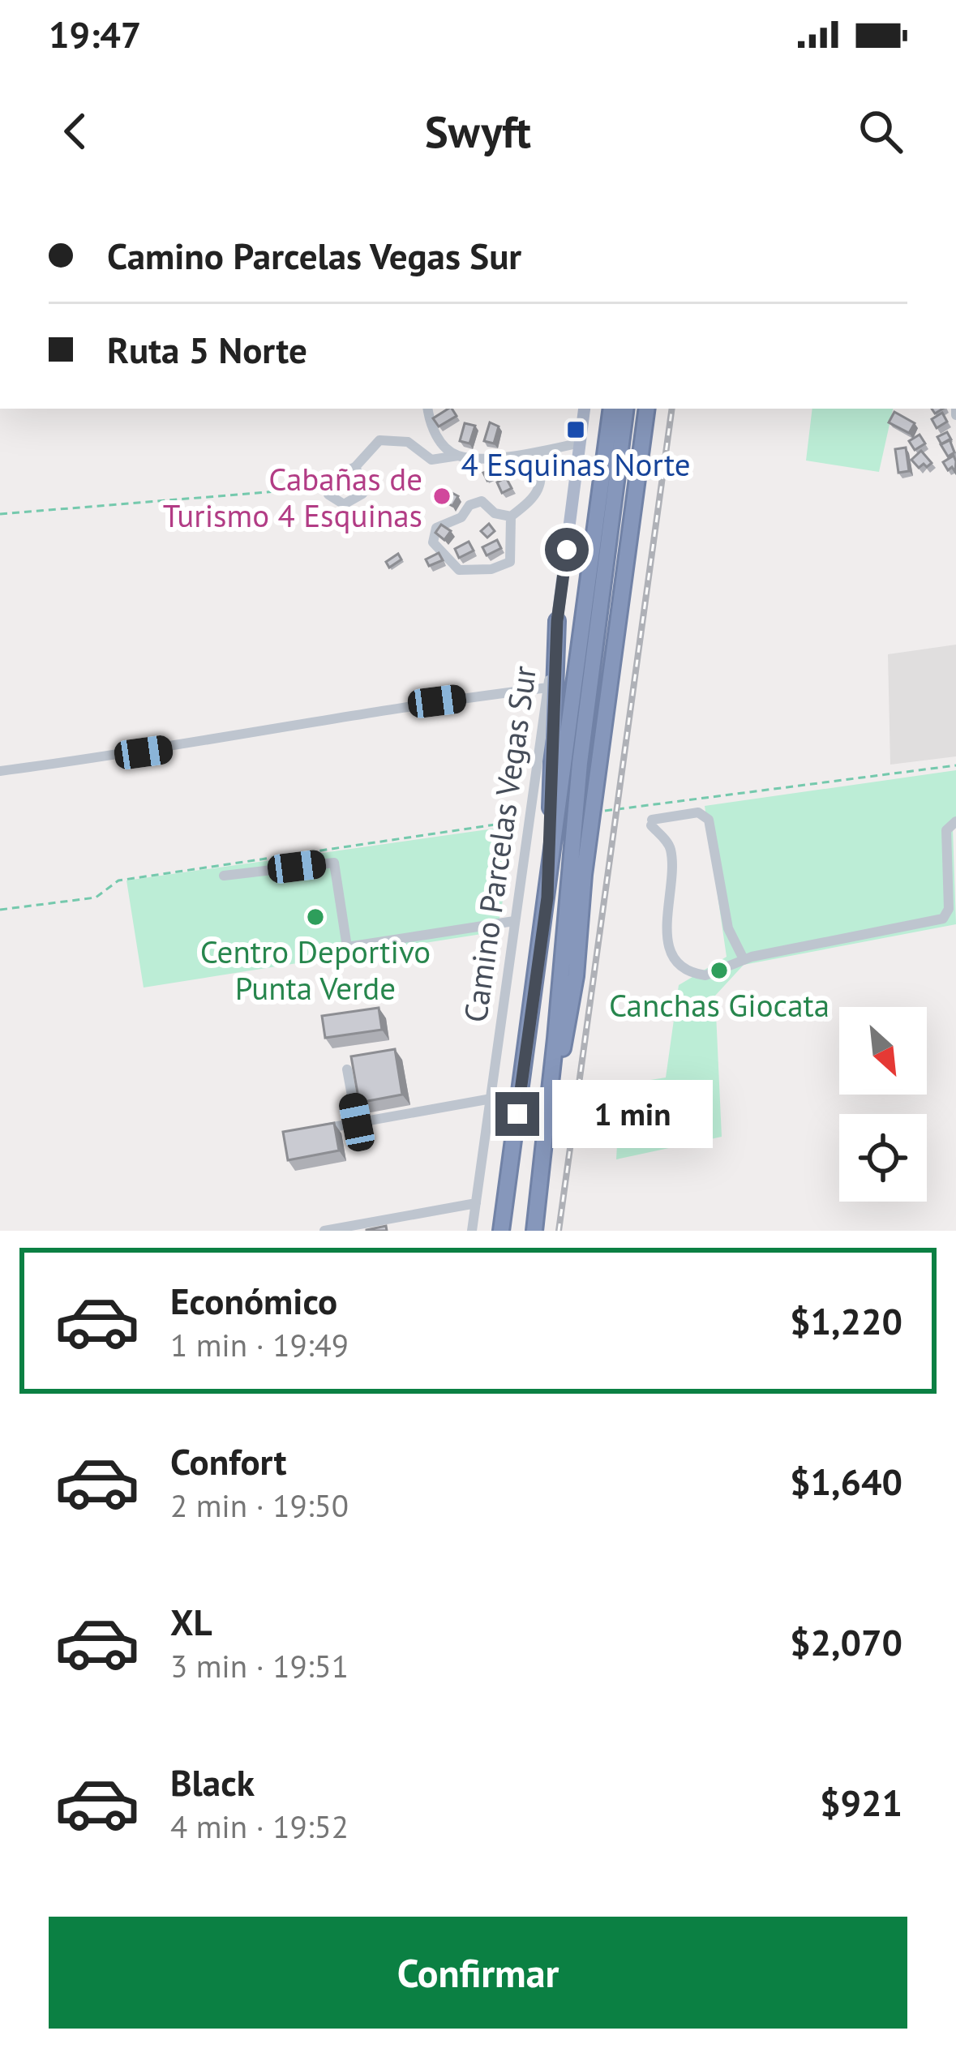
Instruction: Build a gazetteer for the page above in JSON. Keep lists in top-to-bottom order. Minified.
{"streets":{"main road":["Camino Parcelas Vegas Sur"]},"places":{"transit":["4 Esquinas Norte"],"other":["Cabañas de Turismo 4 Esquinas","Centro Deportivo Punta Verde","Canchas Giocata"]},"north":"bottom right","page":{"status":"19:47","header":"Swyft","banner":["Camino Parcelas Vegas Sur","Ruta 5 Norte"],"bubble":"1 min","list":[{"name":"Económico","note":"1 min · 19:49","value":"$1,220"},{"name":"Confort","note":"2 min · 19:50","value":"$1,640"},{"name":"XL","note":"3 min · 19:51","value":"$2,070"},{"name":"Black","note":"4 min · 19:52","value":"$921"}],"buttons":"Confirmar"}}
